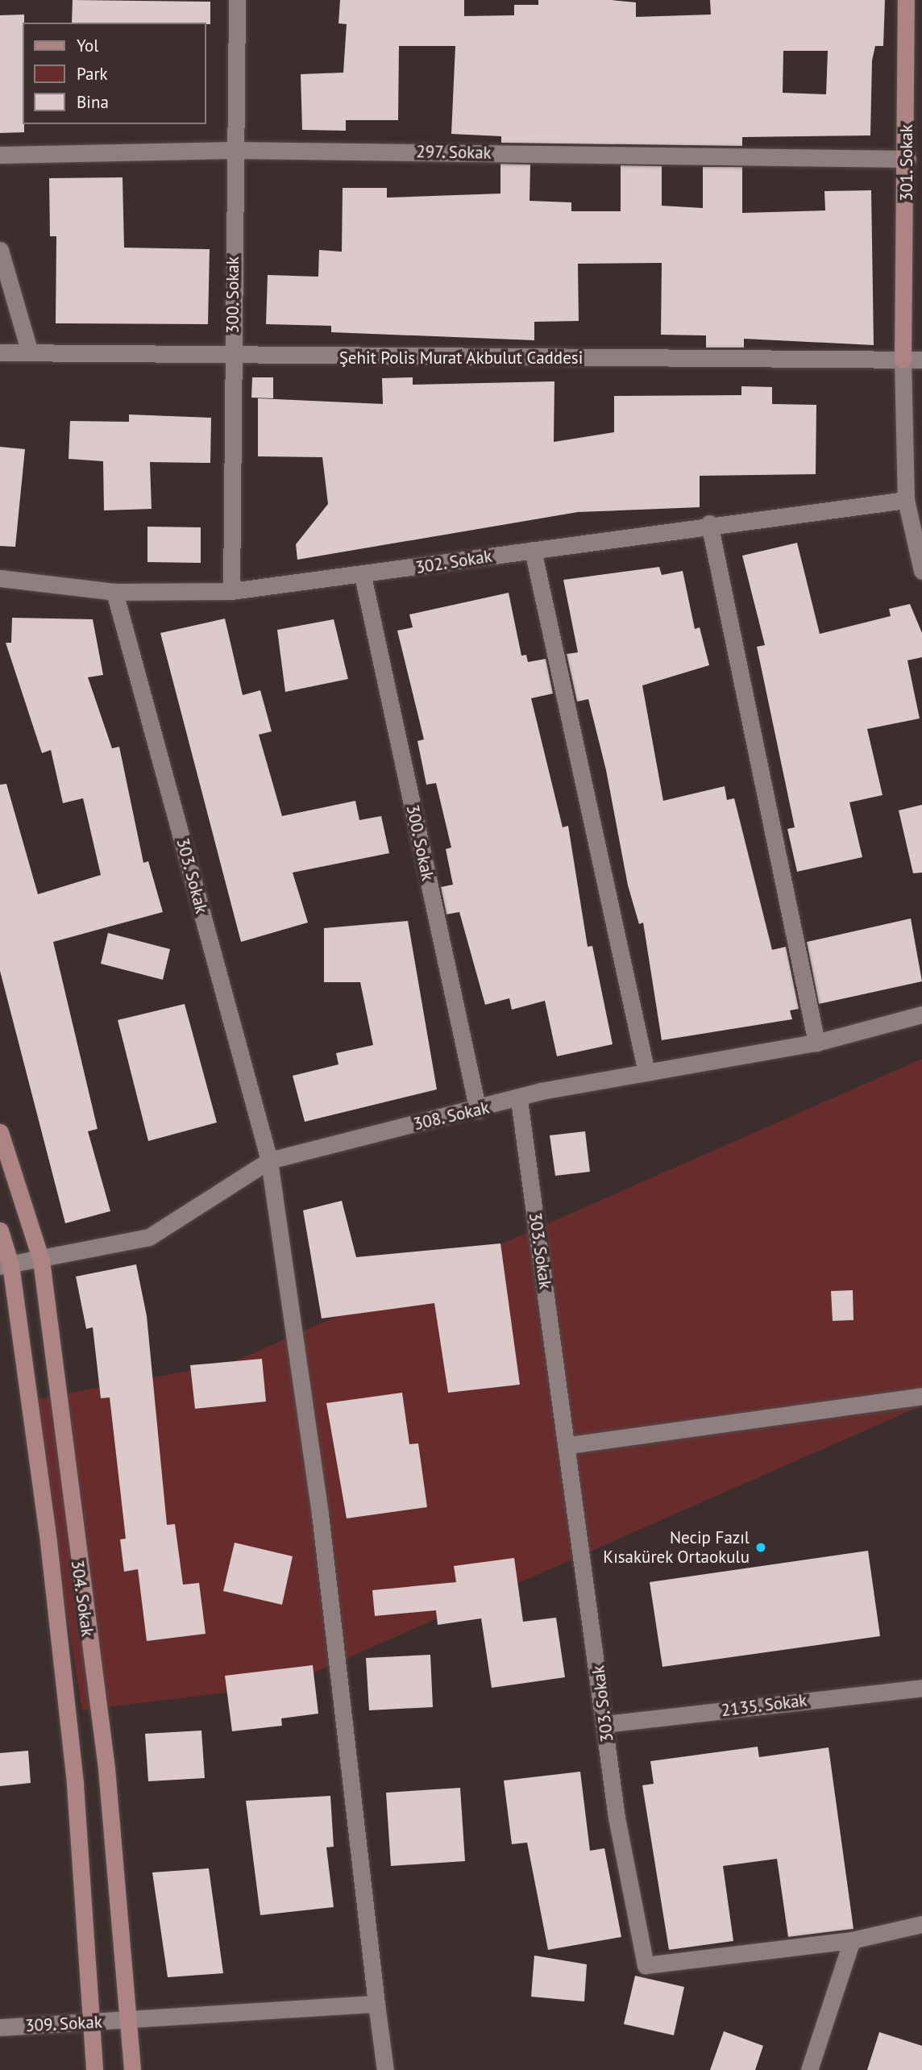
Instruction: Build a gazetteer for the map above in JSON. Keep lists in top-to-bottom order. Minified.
{"streets":{"street":["297. Sokak","301. Sokak","300. Sokak","Şehit Polis Murat Akbulut Caddesi","302. Sokak","303. Sokak","308. Sokak","304. Sokak","2135. Sokak","309. Sokak"]},"crossings":[["297. Sokak","301. Sokak"],["297. Sokak","300. Sokak"],["301. Sokak","Şehit Polis Murat Akbulut Caddesi"],["300. Sokak","Şehit Polis Murat Akbulut Caddesi"],["300. Sokak","302. Sokak"],["300. Sokak","308. Sokak"],["302. Sokak","303. Sokak"],["303. Sokak","308. Sokak"],["303. Sokak","2135. Sokak"],["303. Sokak","309. Sokak"],["308. Sokak","304. Sokak"],["304. Sokak","309. Sokak"]],"places":["Necip Fazıl Kısakürek Ortaokulu"],"legend":["Yol","Park","Bina"]}
